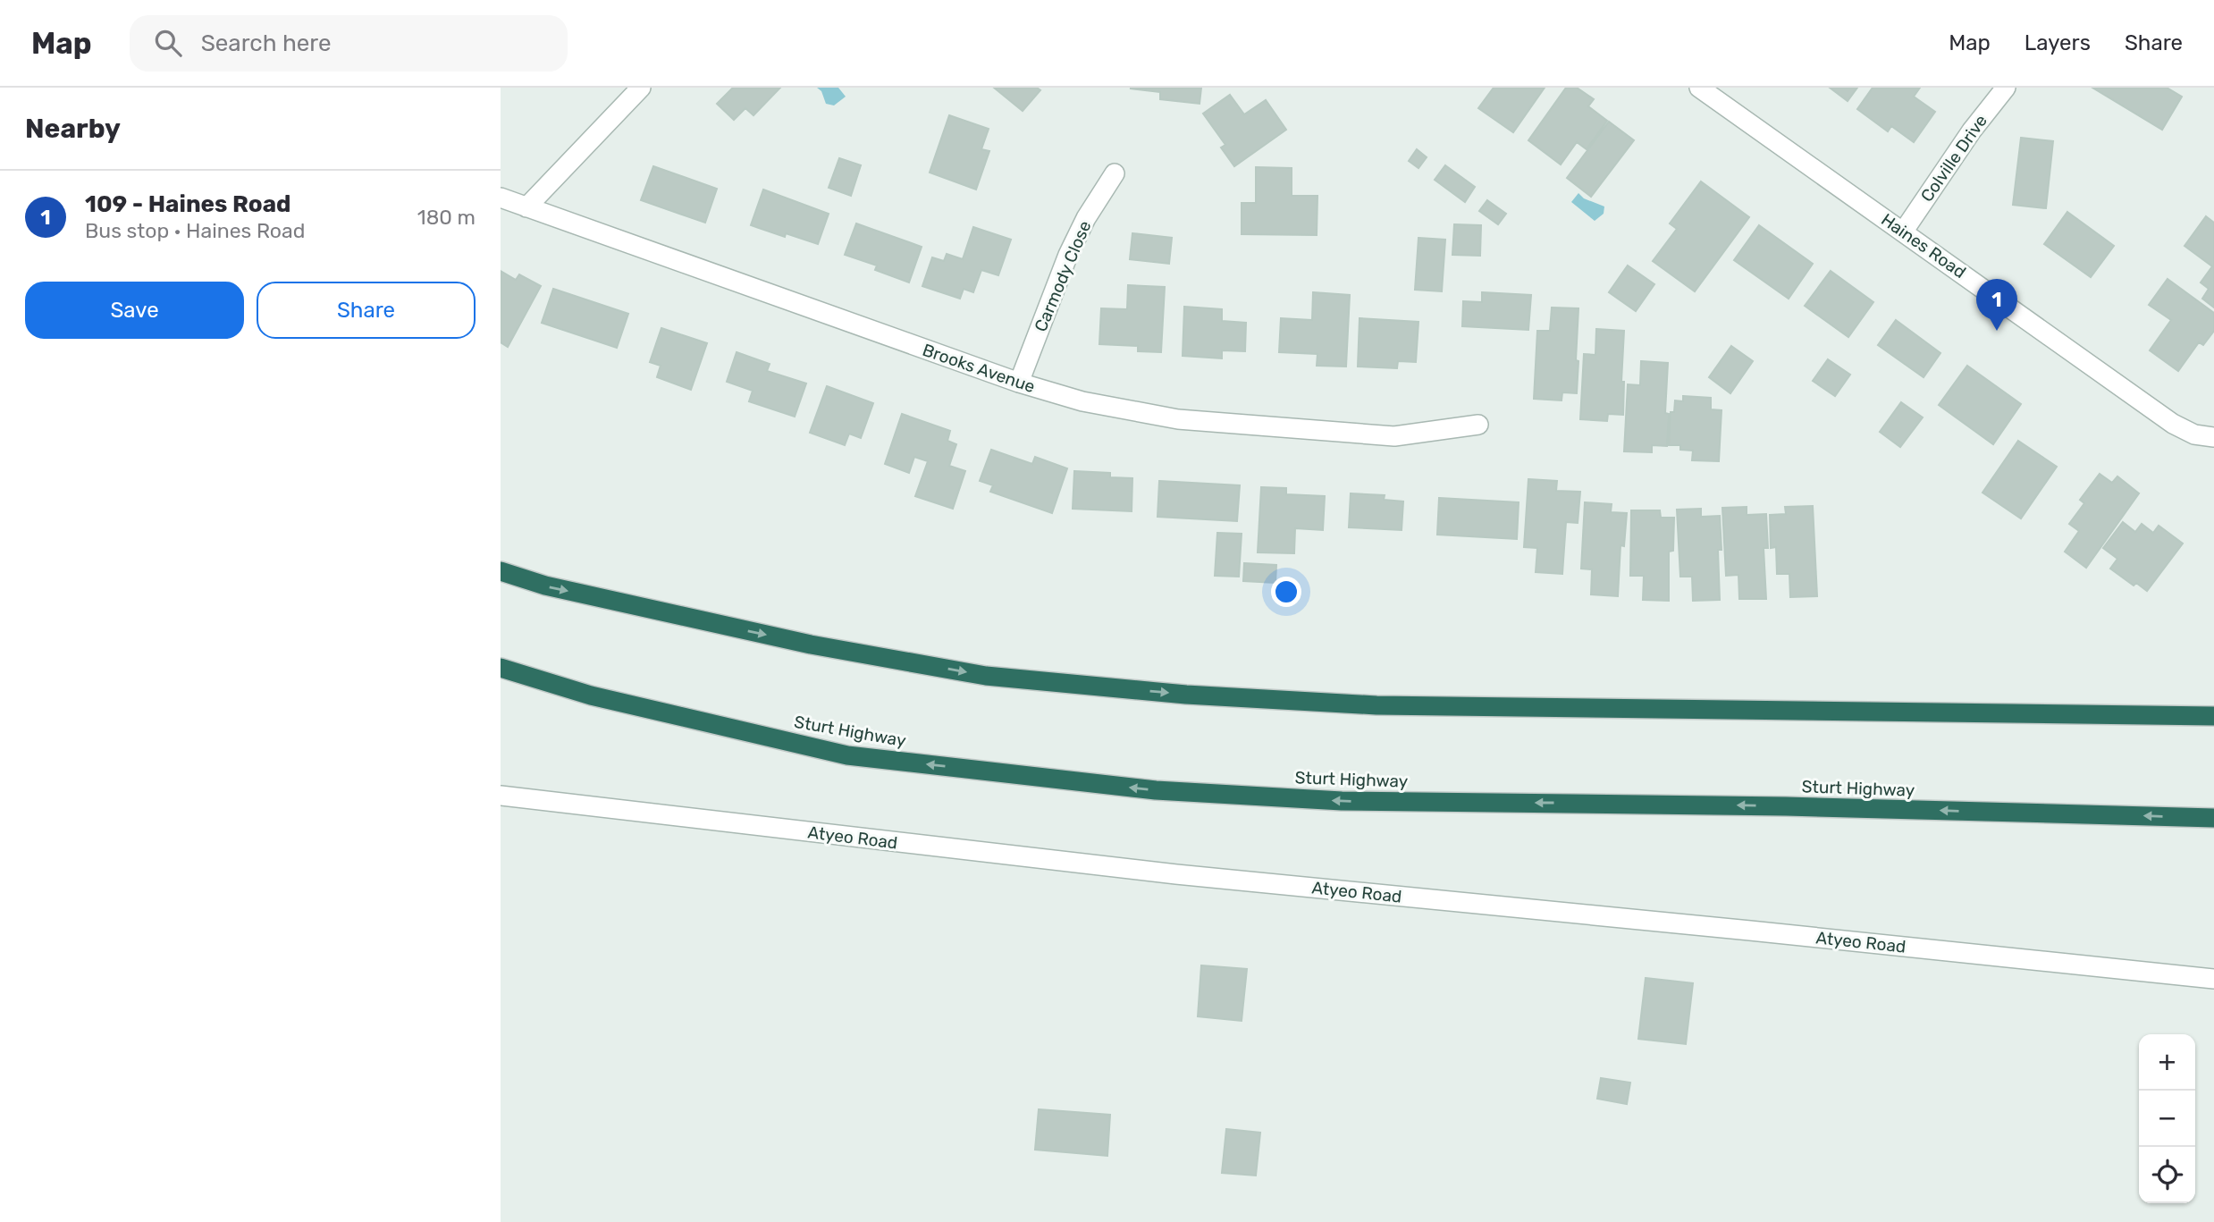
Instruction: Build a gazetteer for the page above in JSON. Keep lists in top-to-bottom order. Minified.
{"streets":{"highway":["Sturt Highway"],"street":["Colville Drive","Haines Road","Carmody Close","Brooks Avenue","Atyeo Road"]},"crossings":[["Colville Drive","Haines Road"],["Carmody Close","Brooks Avenue"]],"page":{"header":"Map","search":"Search here","nav":["Map","Layers","Share"],"heading":"Nearby","list":[{"mark":"1","name":"109 - Haines Road","note":"Bus stop · Haines Road","value":"180 m"}],"buttons":["Save","Share"],"pins":"1","map_buttons":["+","−"]}}
